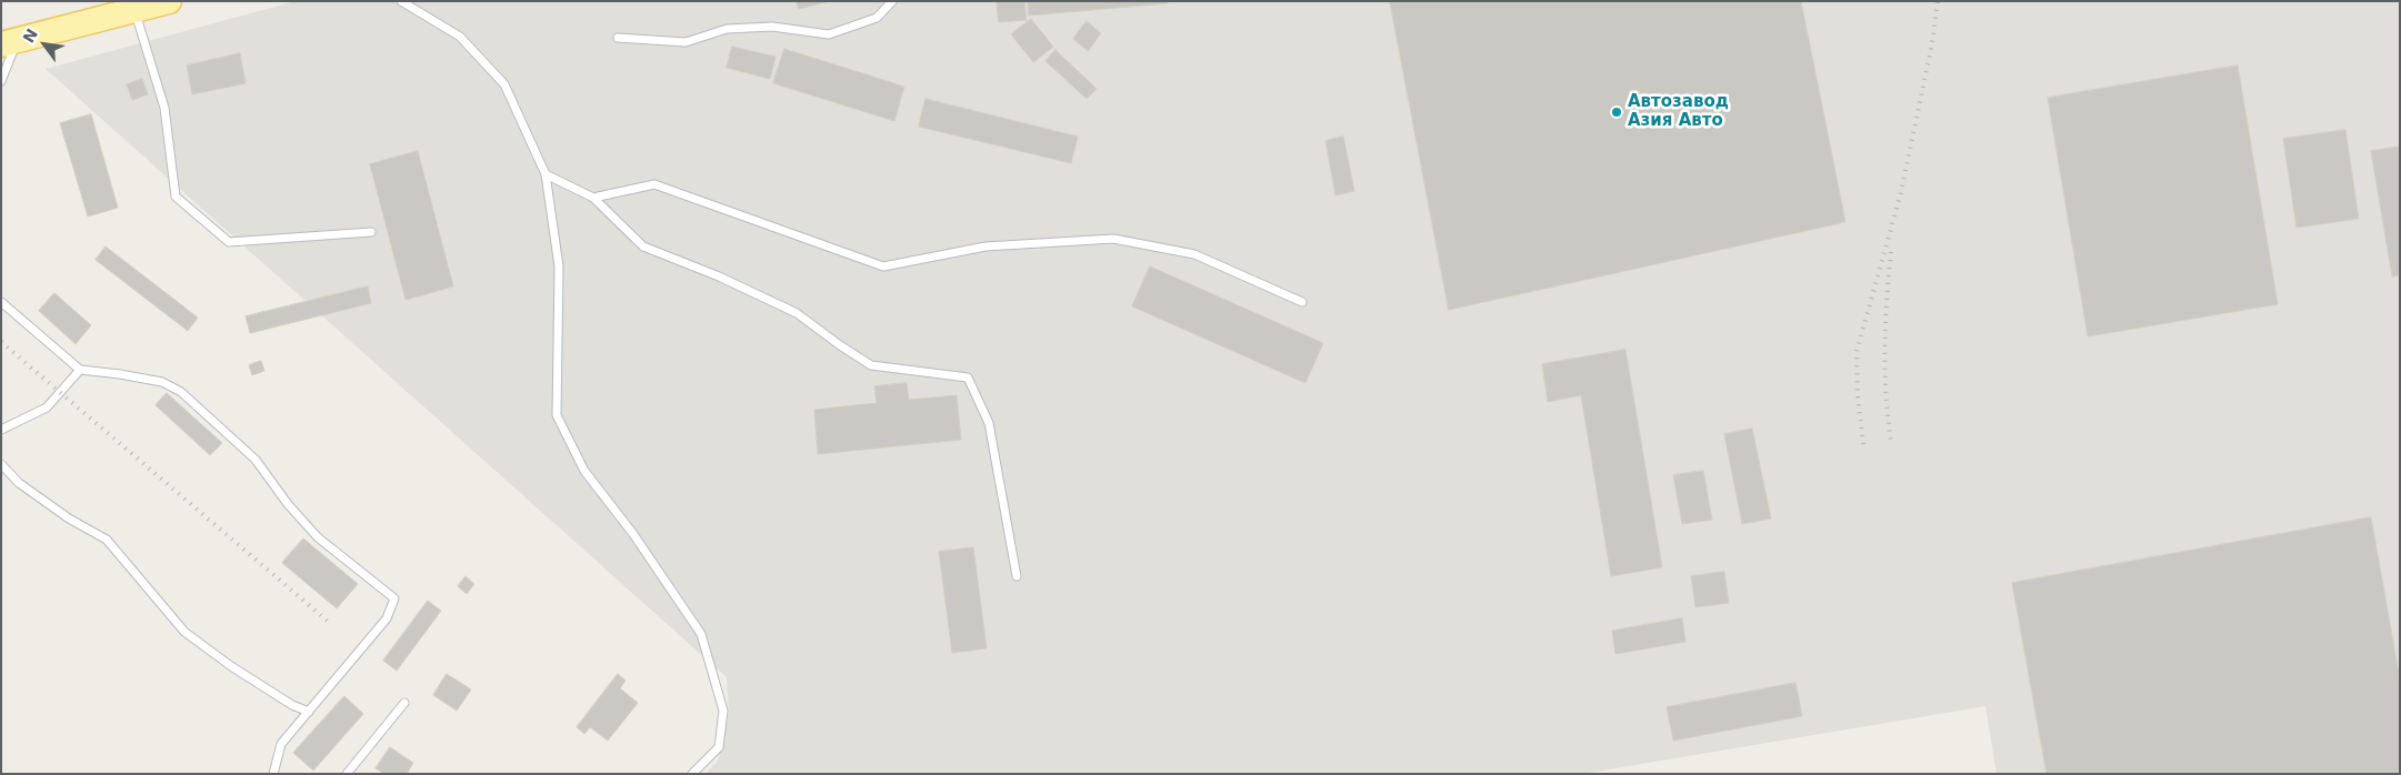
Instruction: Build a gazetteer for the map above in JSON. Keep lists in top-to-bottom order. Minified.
{"places":["Автозавод Азия Авто"],"north":"top left"}
